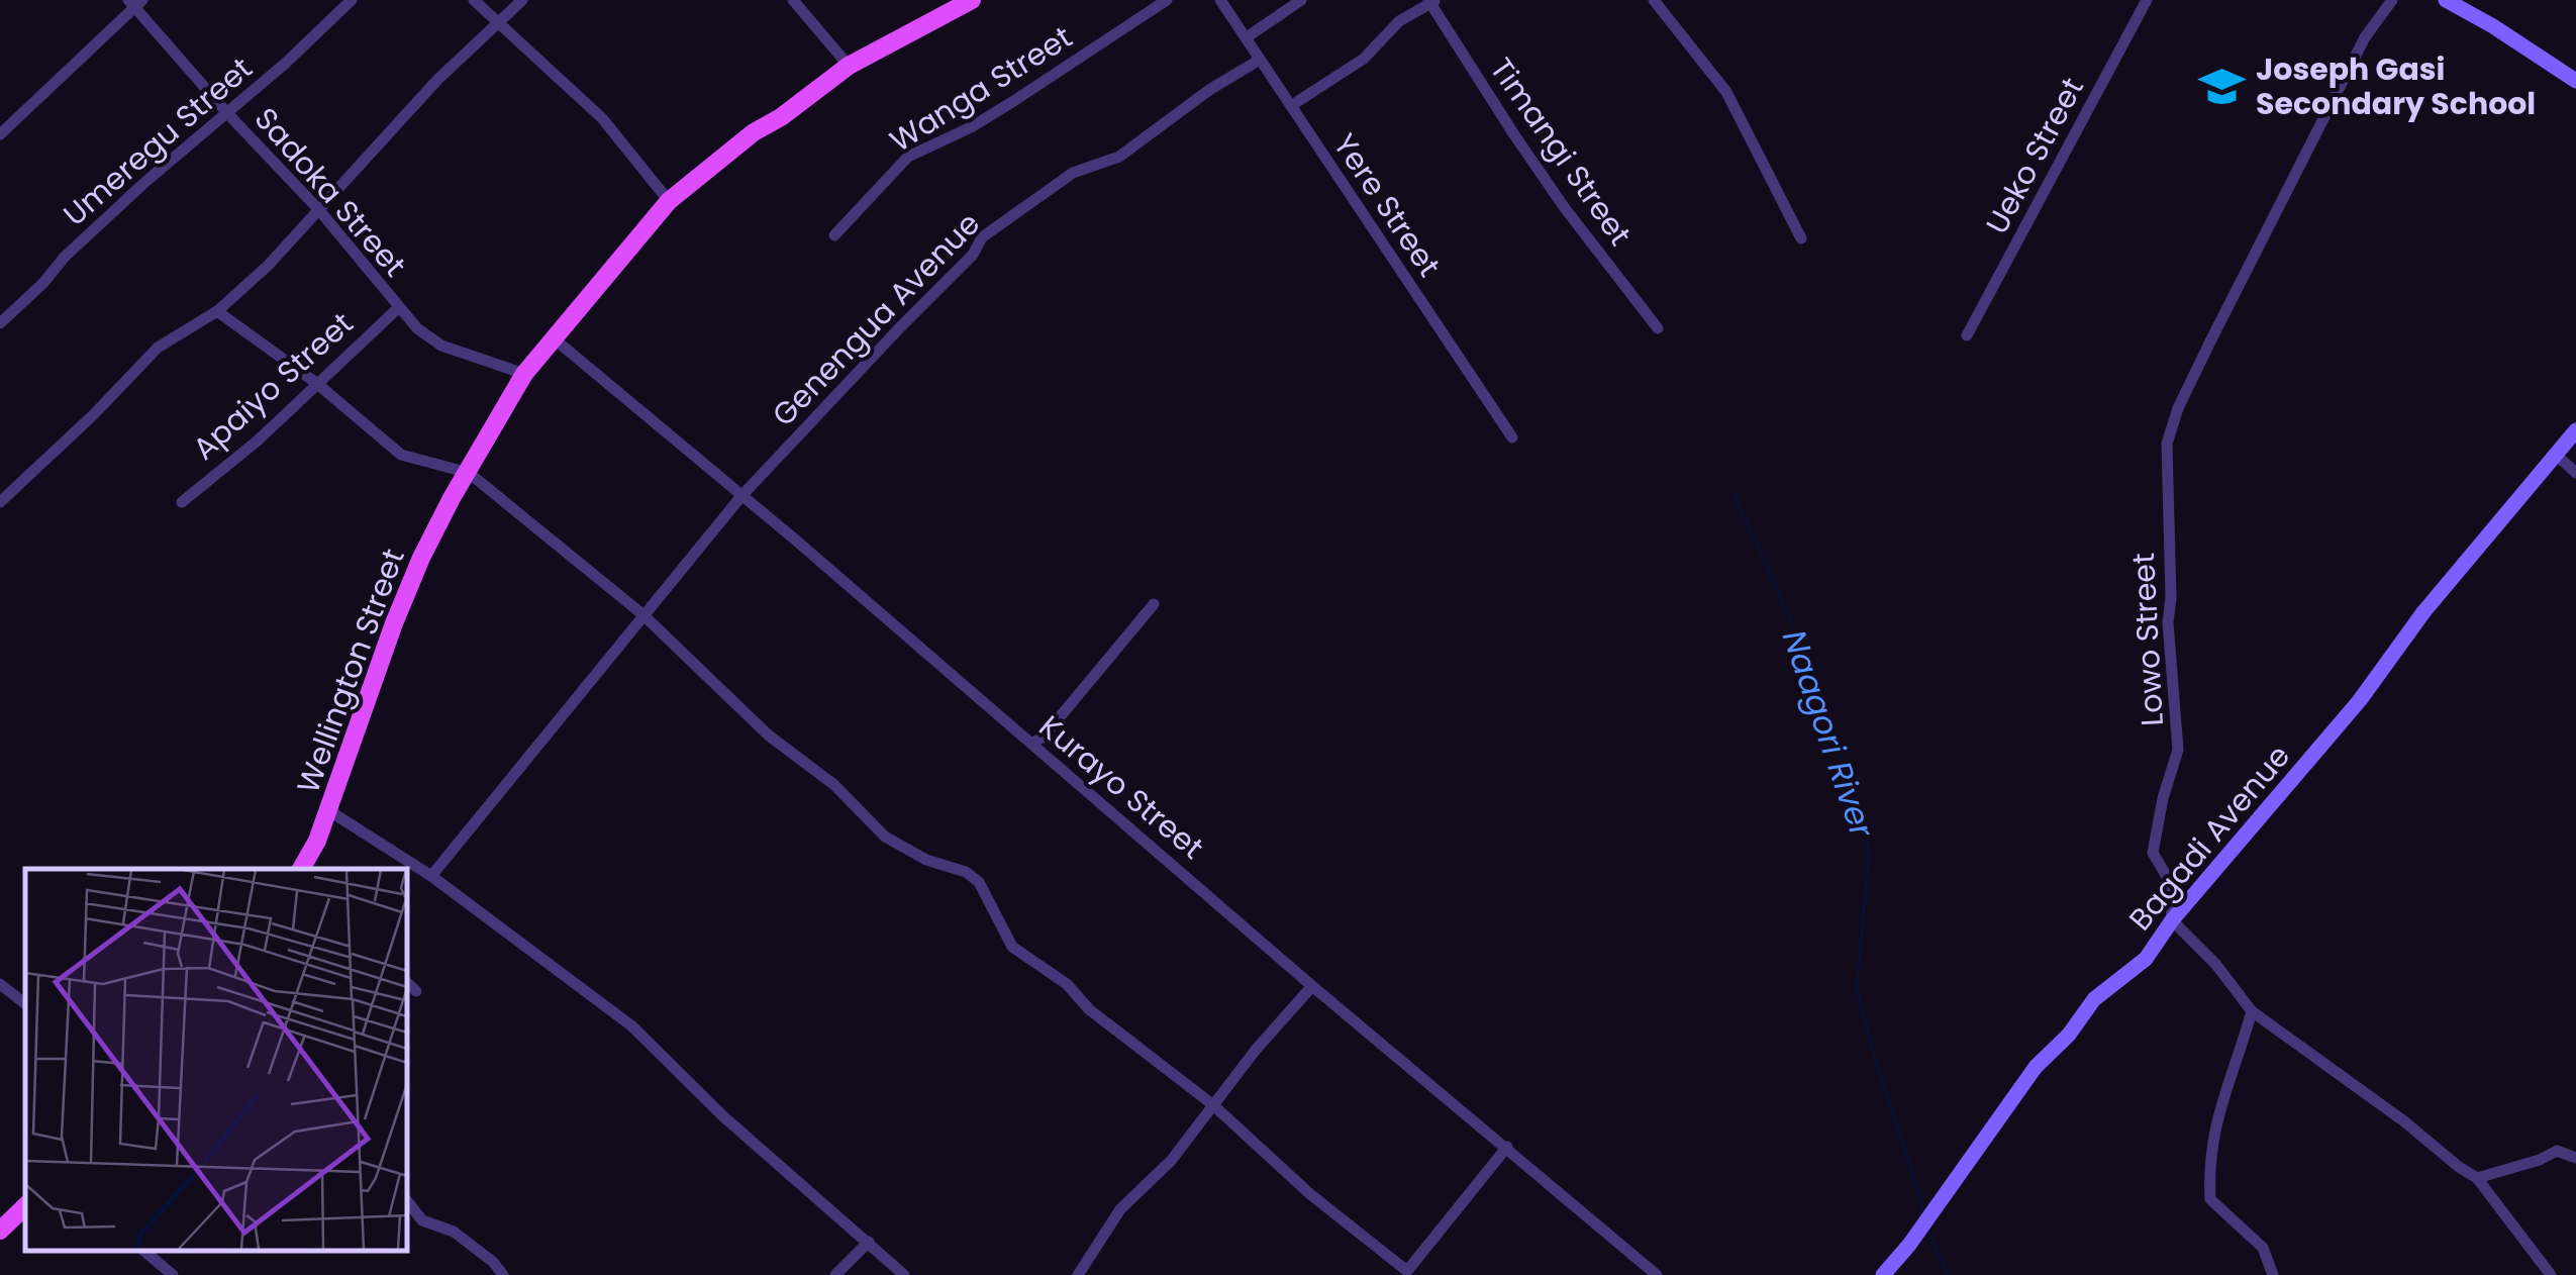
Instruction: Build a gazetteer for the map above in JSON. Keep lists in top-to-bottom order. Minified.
{"streets":{"main road":["Wellington Street"],"street":["Wanga Street","Umeregu Street","Timangi Street","Ueko Street","Sadoka Street","Yere Street","Genengua Avenue","Apaiyo Street","Lowo Street","Kurayo Street","Bagadi Avenue"]},"crossings":[["Umeregu Street","Sadoka Street"],["Sadoka Street","Apaiyo Street"],["Sadoka Street","Wellington Street"],["Yere Street","Genengua Avenue"],["Genengua Avenue","Kurayo Street"],["Lowo Street","Bagadi Avenue"],["Wellington Street","Kurayo Street"]],"water":["Naagori River"],"places":{"school or university":["Joseph Gasi Secondary School"]}}
